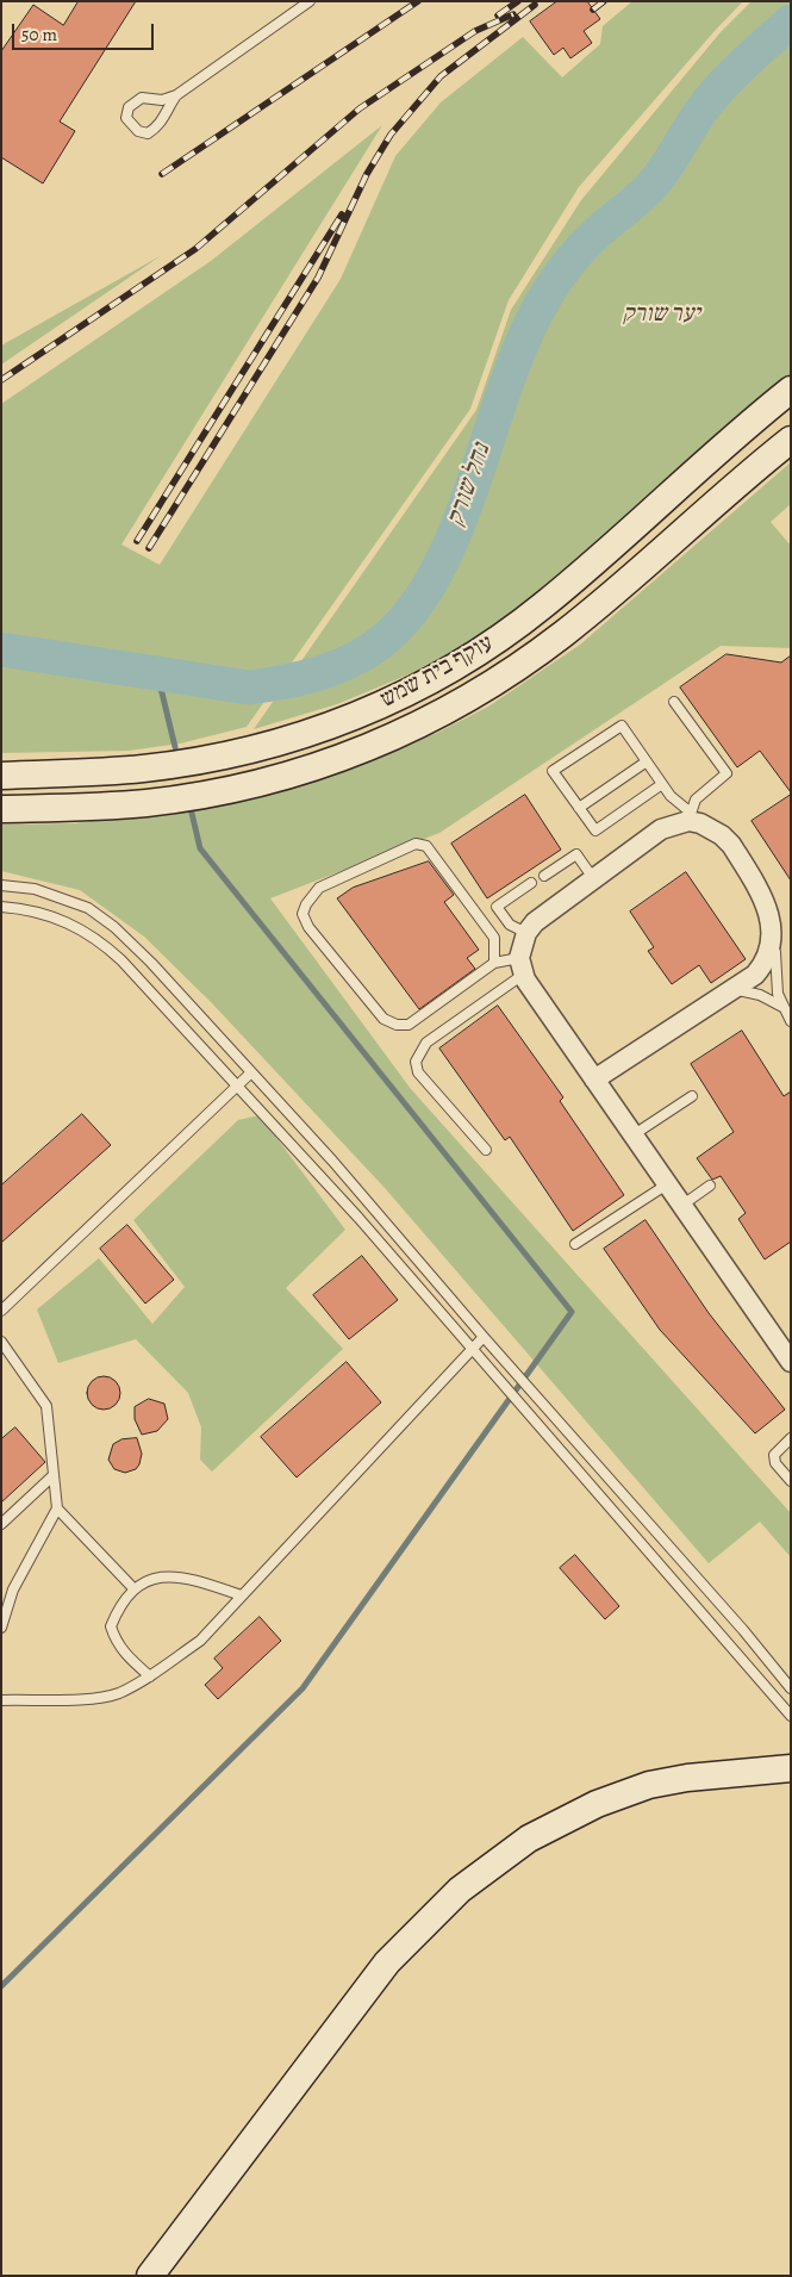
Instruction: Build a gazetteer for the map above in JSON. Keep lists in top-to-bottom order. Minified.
{"streets":{"main road":["עוקף בית שמש"]},"water":["נחל שורק"],"parks":["יער שורק"],"scale_bar":"50 m"}
